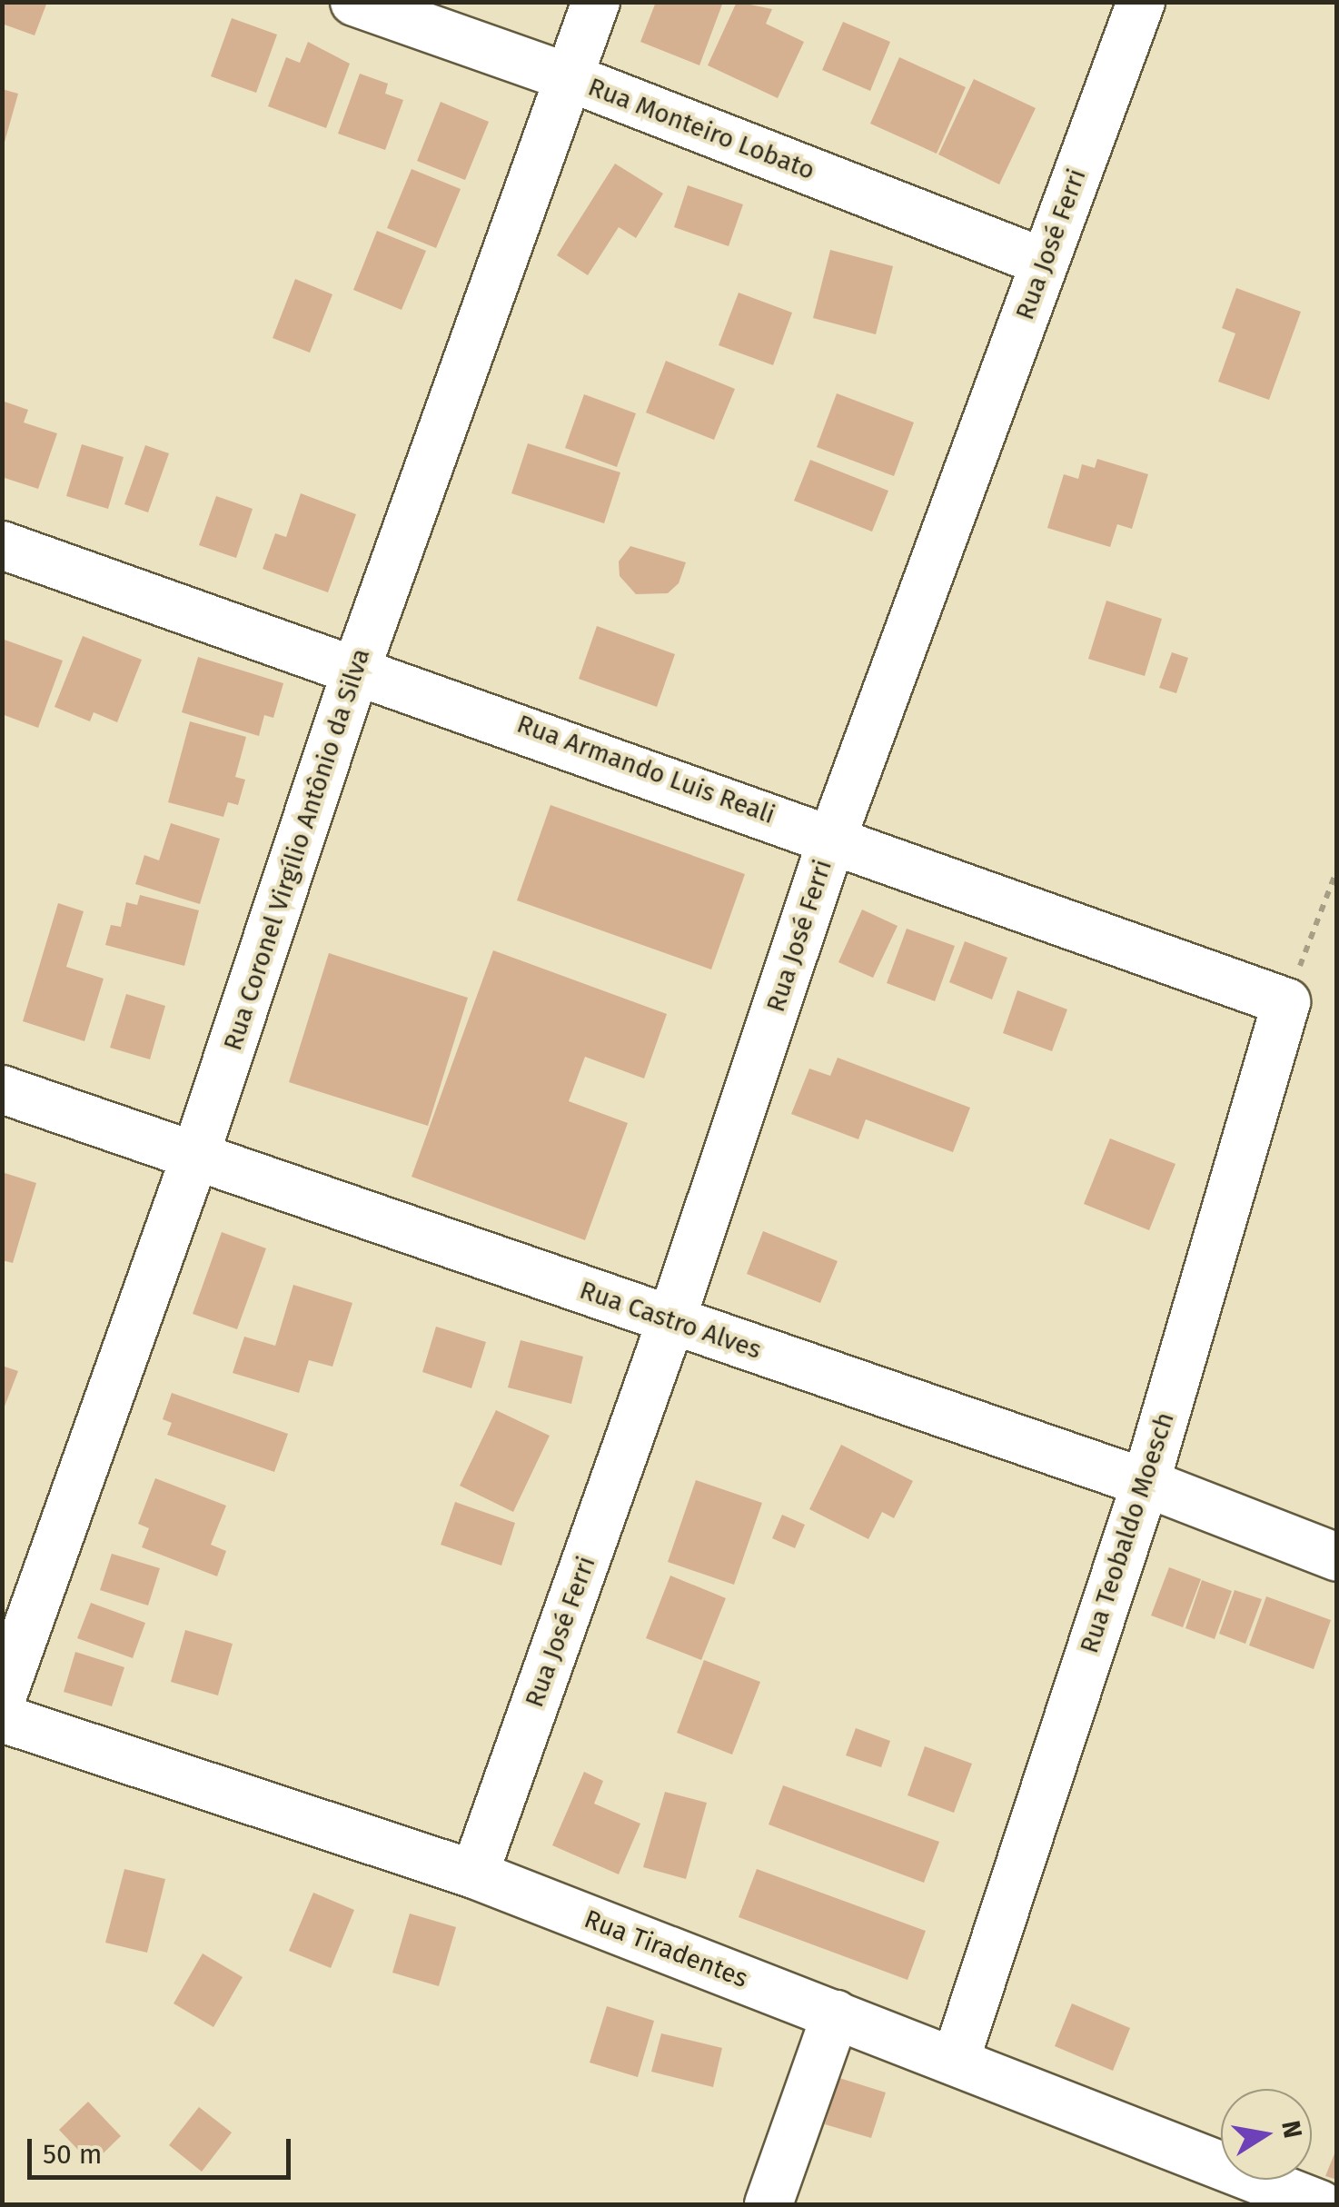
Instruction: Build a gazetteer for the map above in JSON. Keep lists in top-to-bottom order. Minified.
{"streets":{"street":["Rua Monteiro Lobato","Rua José Ferri","Rua Armando Luis Reali","Rua Coronel Virgílio Antônio da Silva","Rua Castro Alves","Rua Teobaldo Moesch","Rua Tiradentes"]},"crossings":[["Rua Monteiro Lobato","Rua José Ferri"],["Rua Monteiro Lobato","Rua Coronel Virgílio Antônio da Silva"],["Rua José Ferri","Rua Armando Luis Reali"],["Rua José Ferri","Rua Castro Alves"],["Rua José Ferri","Rua Tiradentes"],["Rua Armando Luis Reali","Rua Coronel Virgílio Antônio da Silva"],["Rua Armando Luis Reali","Rua Teobaldo Moesch"],["Rua Coronel Virgílio Antônio da Silva","Rua Castro Alves"],["Rua Castro Alves","Rua Teobaldo Moesch"],["Rua Teobaldo Moesch","Rua Tiradentes"]],"scale_bar":"50 m","north":"right"}
